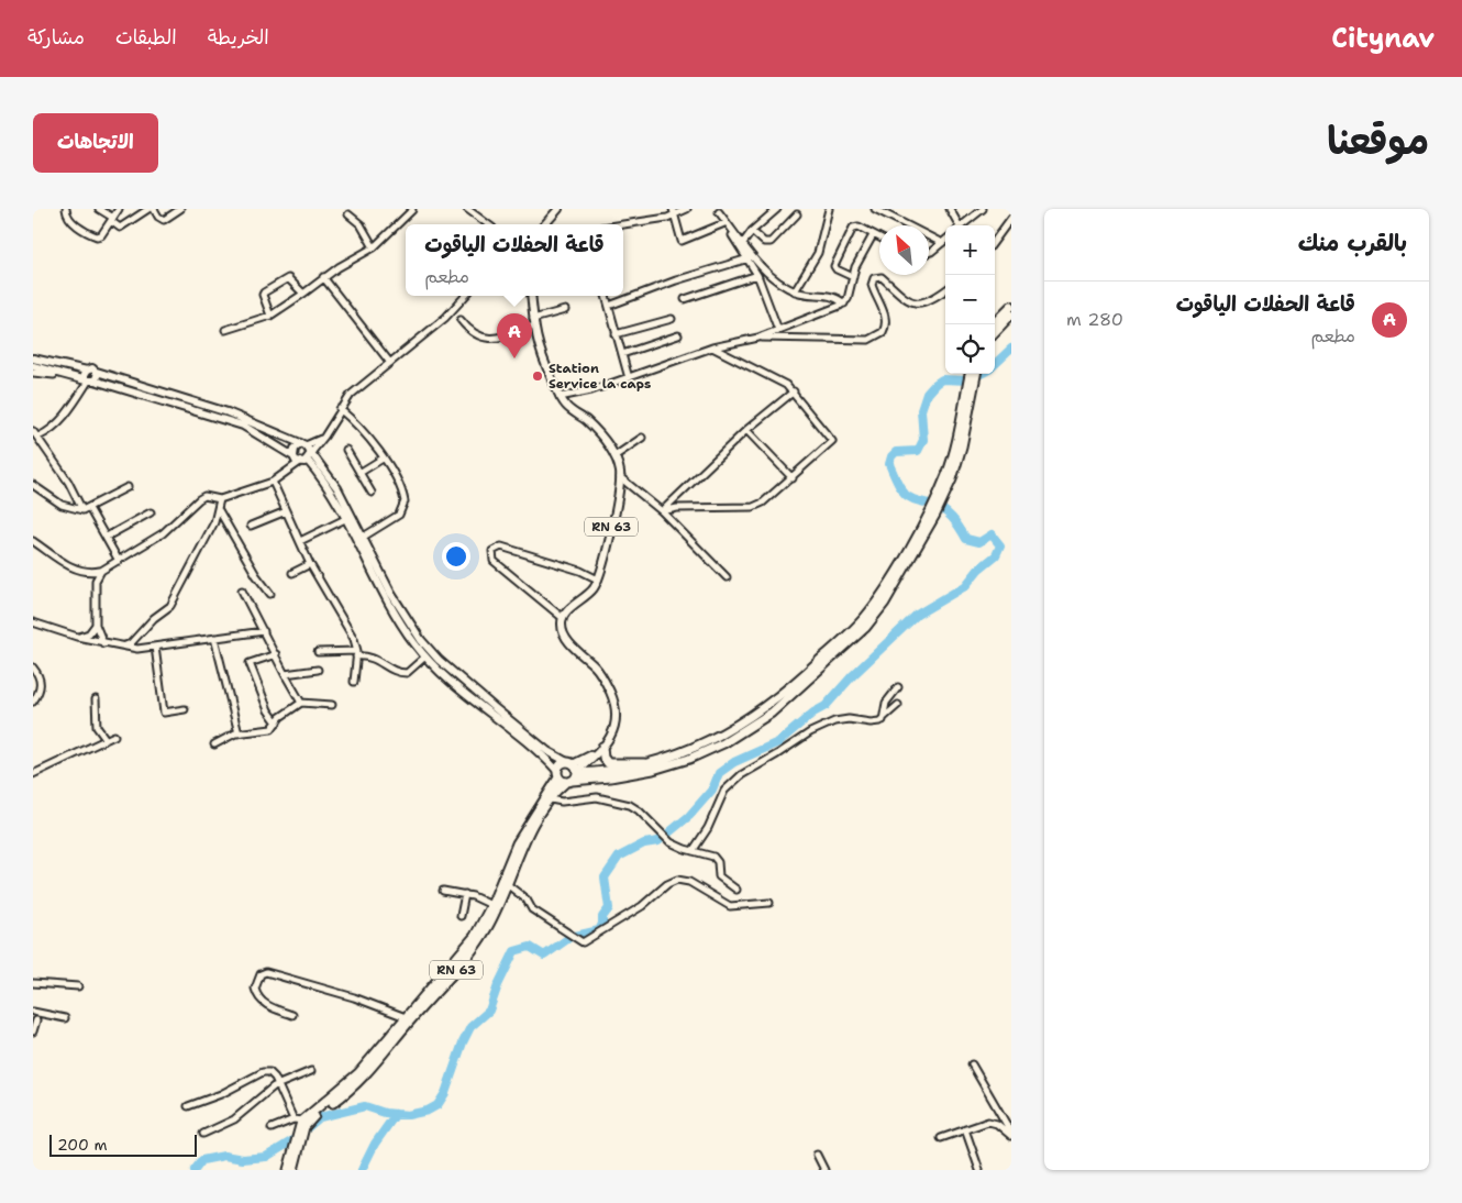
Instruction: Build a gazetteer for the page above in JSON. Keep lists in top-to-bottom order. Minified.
{"streets":{"highway":["RN 63"]},"places":["Station Service la caps"],"scale_bar":"200 m","north":"top left","page":{"header":"Citynav","nav":["الخريطة","الطبقات","مشاركة"],"title":"موقعنا","buttons":"الاتجاهات","heading":"بالقرب منك","popup":["قاعة الحفلات الياقوت","مطعم"],"map_buttons":["+","−"],"list":[{"mark":"A","name":"قاعة الحفلات الياقوت","note":"مطعم","value":"280 m"}],"pins":"A","scale":"200 m"}}
